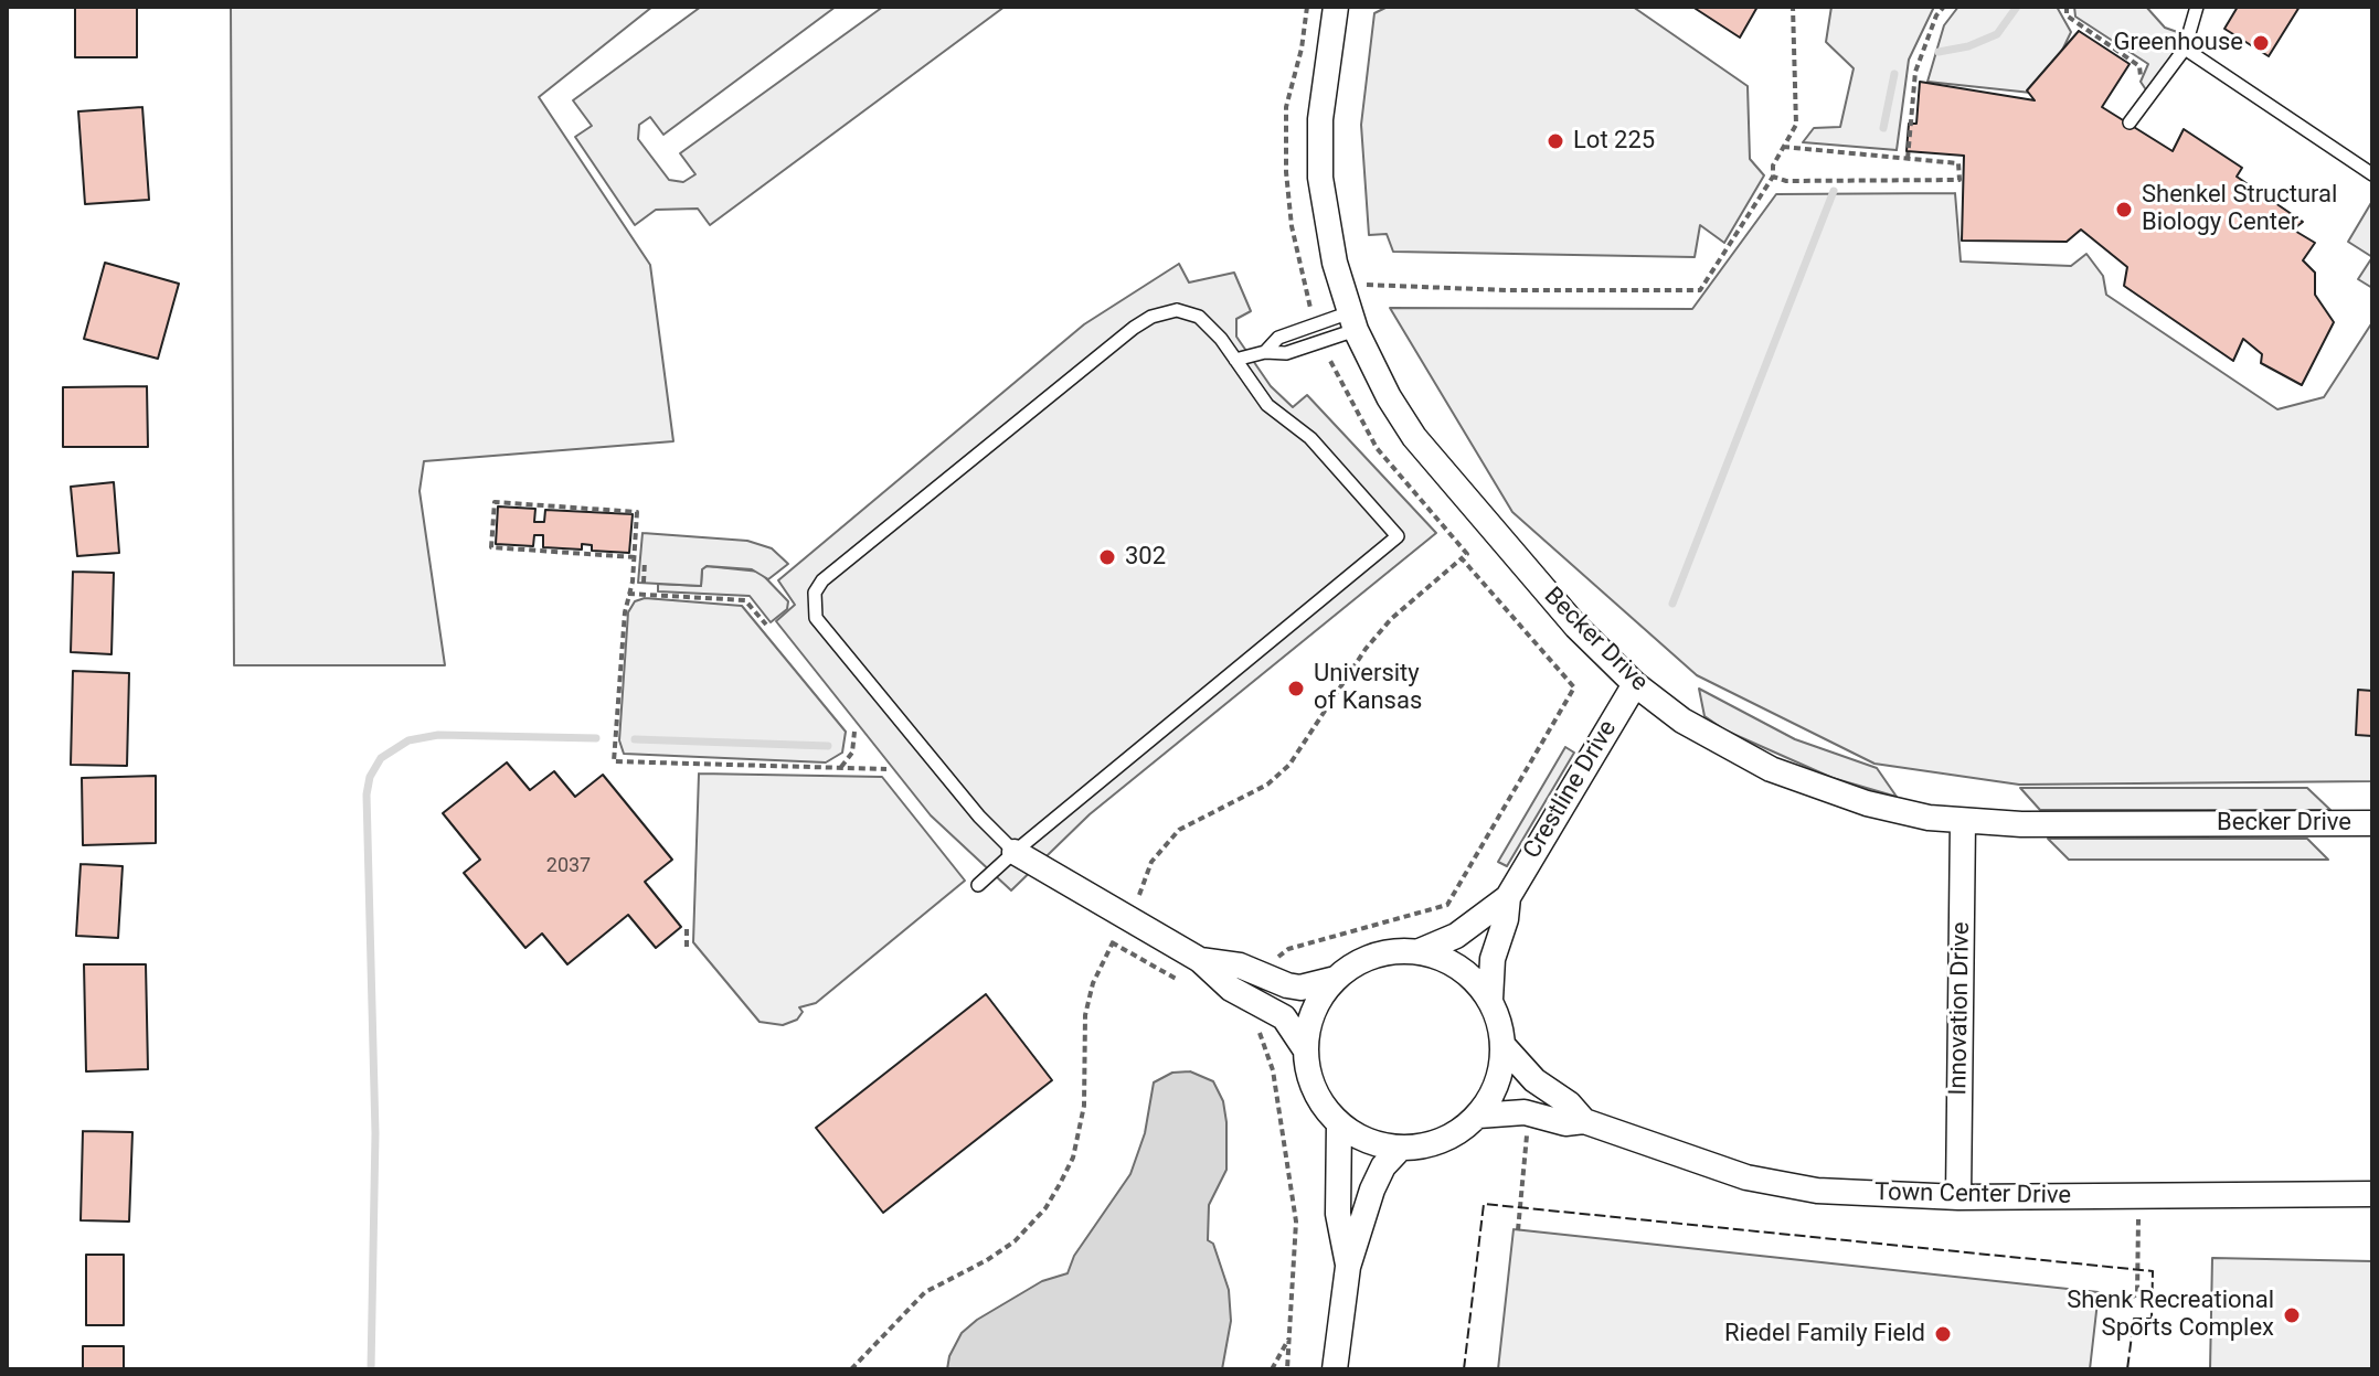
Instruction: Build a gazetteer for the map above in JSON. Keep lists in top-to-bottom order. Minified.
{"streets":{"street":["Becker Drive","Crestline Drive","Innovation Drive","Town Center Drive"]},"crossings":[["Becker Drive","Crestline Drive"],["Becker Drive","Innovation Drive"],["Crestline Drive","Town Center Drive"],["Innovation Drive","Town Center Drive"]],"places":["Greenhouse","Lot 225","Shenkel Structural Biology Center","302","University of Kansas","Shenk Recreational Sports Complex","Riedel Family Field"],"house_numbers":["2037"]}
